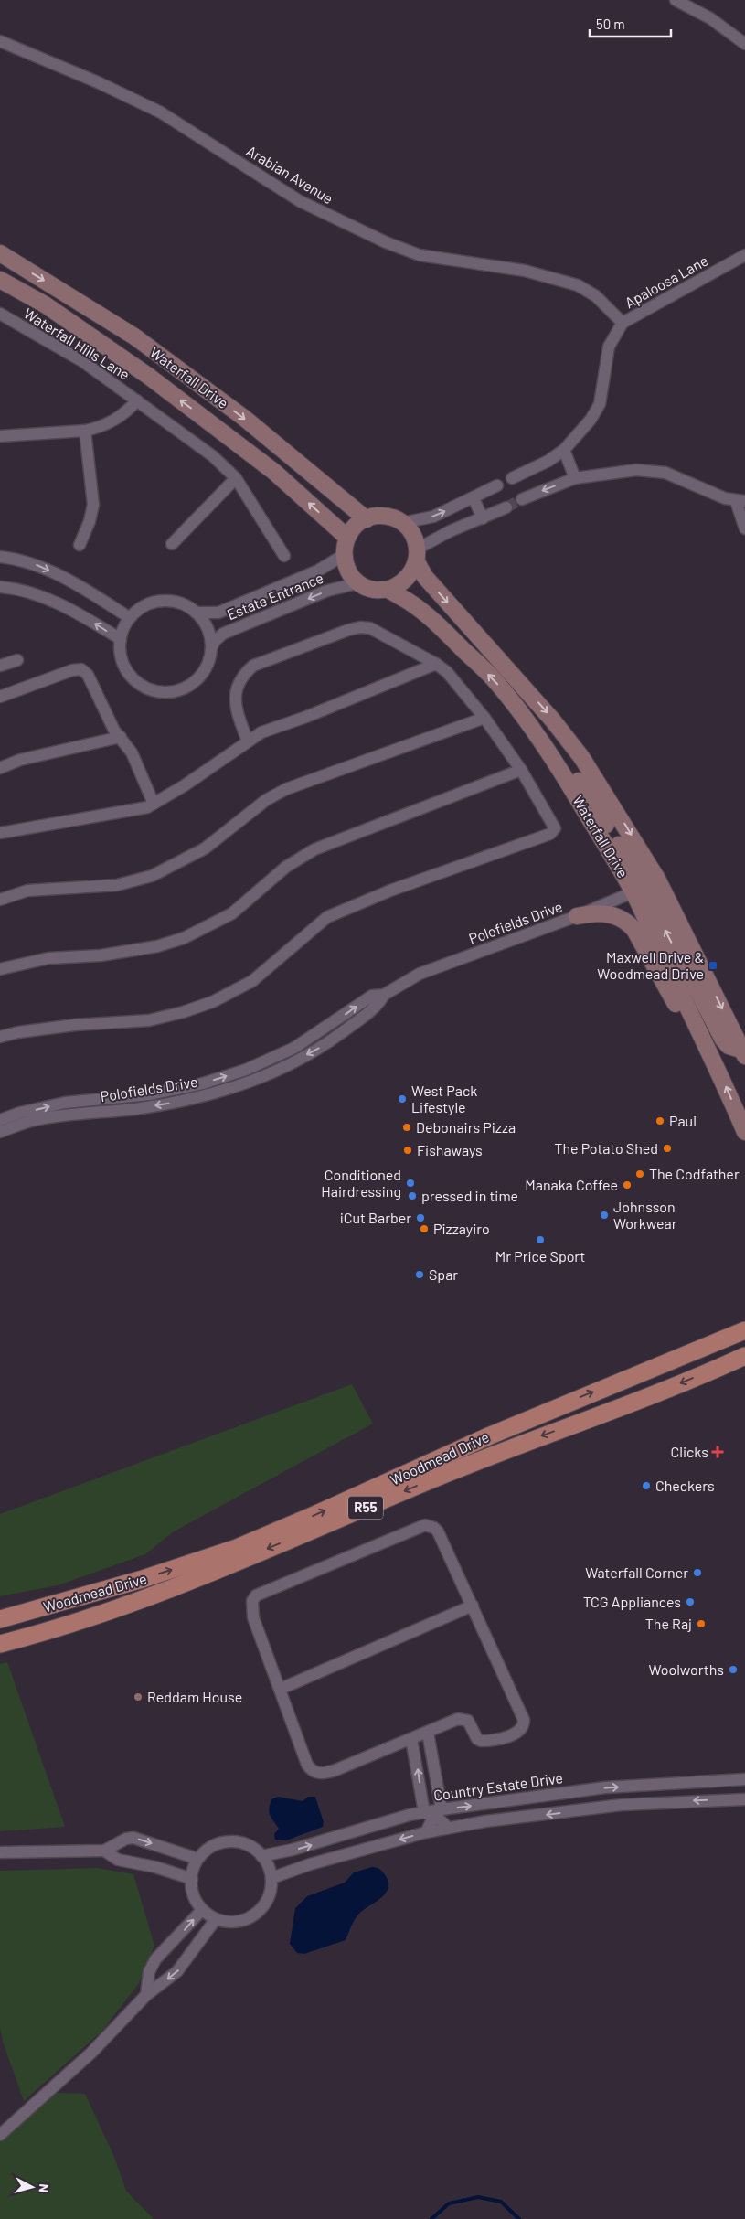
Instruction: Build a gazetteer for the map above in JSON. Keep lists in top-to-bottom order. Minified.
{"streets":{"main road":["Waterfall Drive","Woodmead Drive","R55"],"street":["Arabian Avenue","Apaloosa Lane","Waterfall Hills Lane","Estate Entrance","Polofields Drive","Country Estate Drive"]},"crossings":[["Arabian Avenue","Apaloosa Lane"],["Waterfall Drive","Estate Entrance"],["Waterfall Drive","Polofields Drive"]],"places":{"transit":["Maxwell Drive & Woodmead Drive"],"other":["West Pack Lifestyle","Paul","Debonairs Pizza","The Potato Shed","Fishaways","The Codfather","Conditioned Hairdressing","Manaka Coffee","pressed in time","Johnsson Workwear","iCut Barber","Pizzayiro","Mr Price Sport","Spar","Checkers","Waterfall Corner","TCG Appliances","The Raj","Woolworths","Reddam House"],"health":["Clicks"]},"scale_bar":"50 m","north":"right"}
